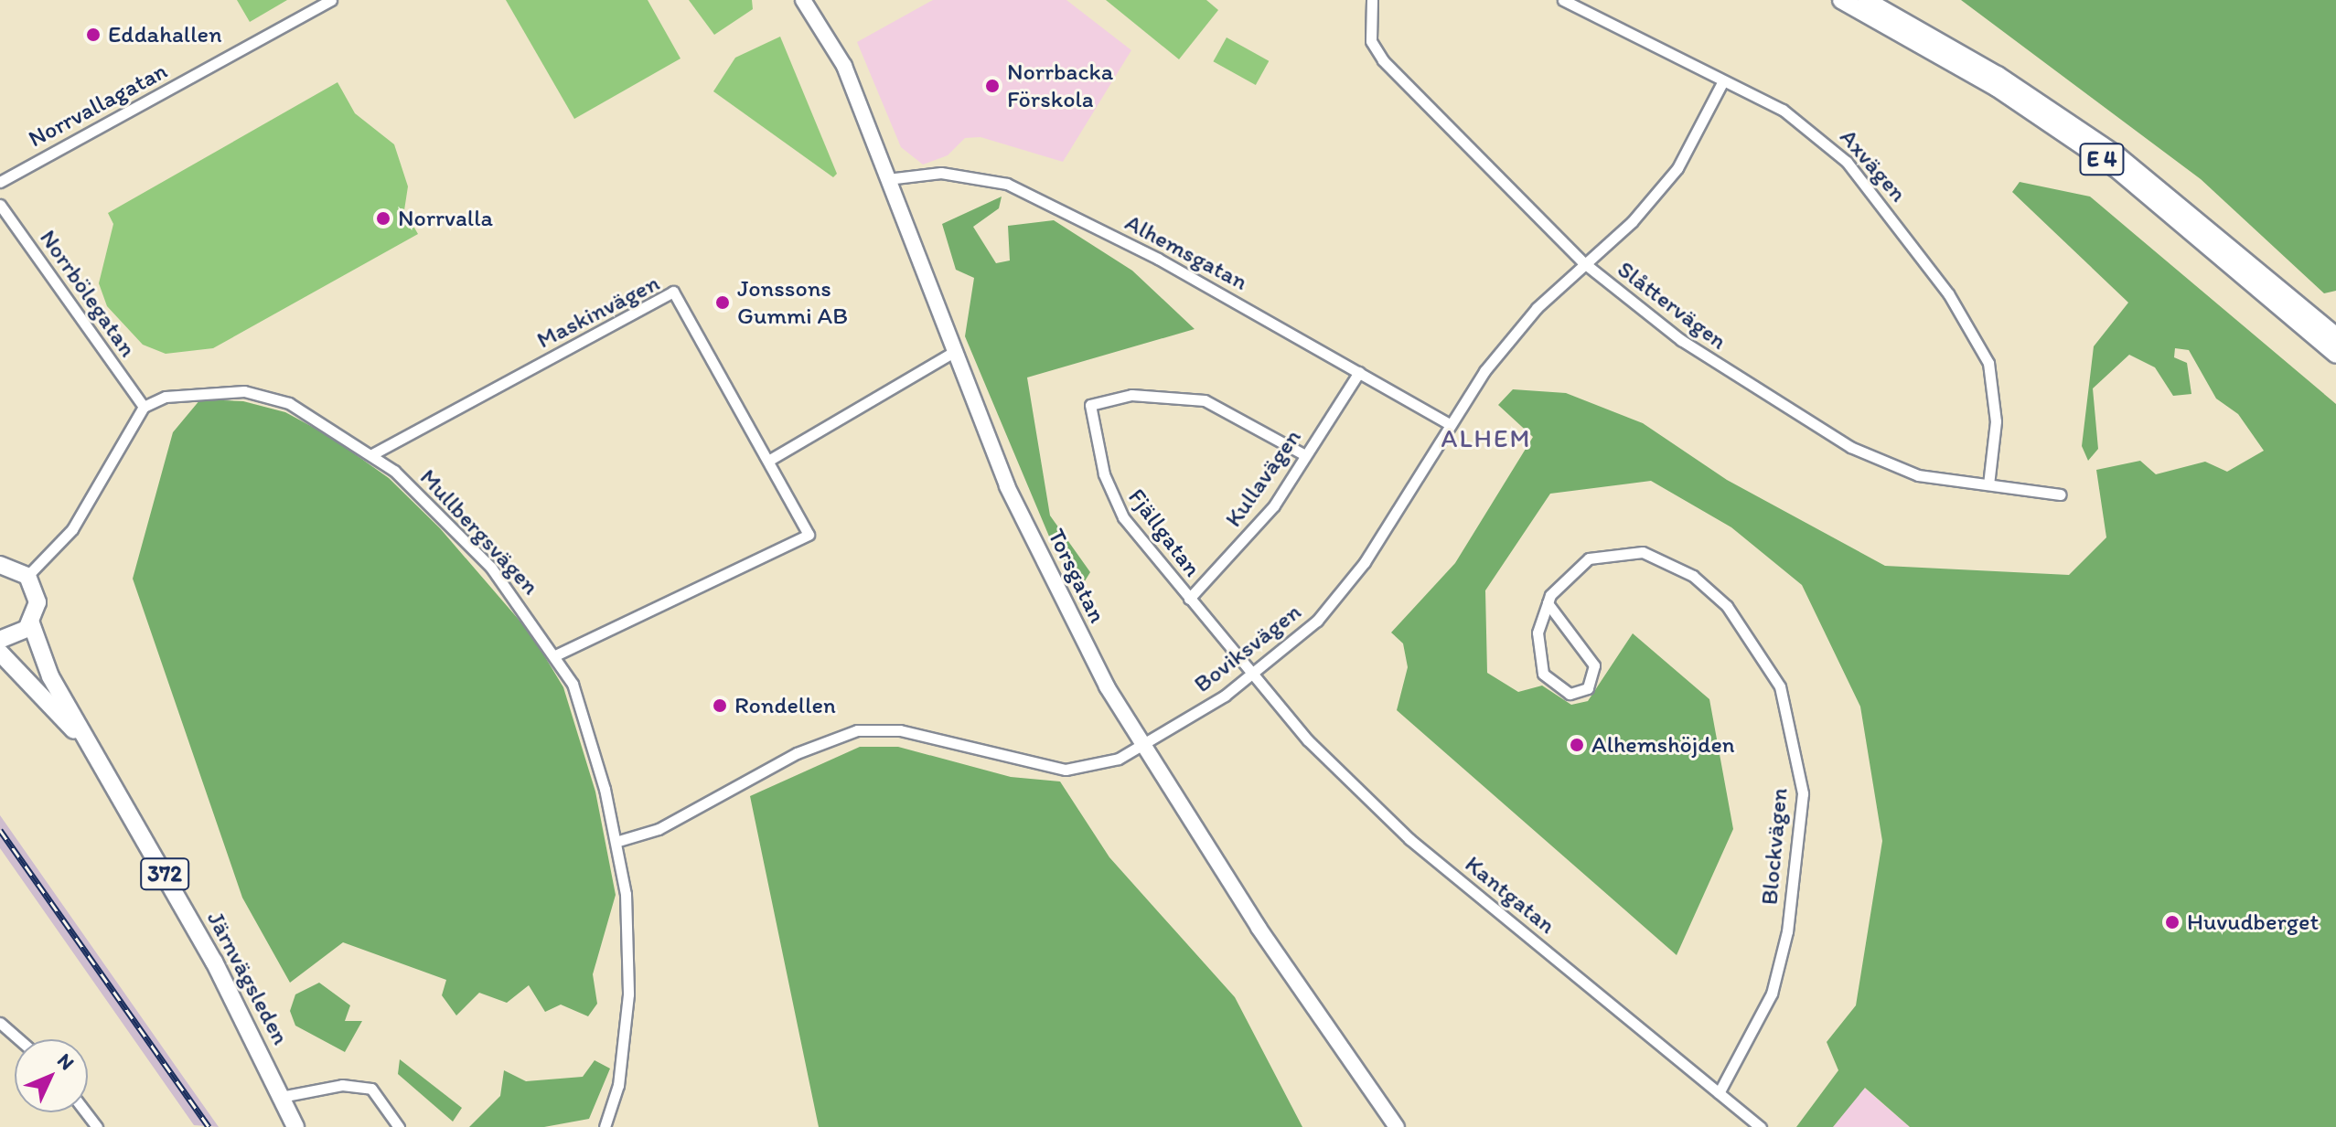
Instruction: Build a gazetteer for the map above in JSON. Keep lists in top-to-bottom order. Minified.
{"streets":{"main road":["E 4","Torsgatan","372","Järnvägsleden"],"street":["Norrvallagatan","Axvägen","Alhemsgatan","Norrbölegatan","Slåttervägen","Maskinvägen","Kullavägen","Mullbergsvägen","Fjällgatan","Boviksvägen","Blockvägen","Kantgatan"]},"crossings":[["Axvägen","Slåttervägen"],["Axvägen","Boviksvägen"],["Alhemsgatan","Kullavägen"],["Alhemsgatan","Torsgatan"],["Alhemsgatan","Boviksvägen"],["Norrbölegatan","Mullbergsvägen"],["Slåttervägen","Boviksvägen"],["Maskinvägen","Mullbergsvägen"],["Kullavägen","Fjällgatan"],["Mullbergsvägen","Boviksvägen"],["Fjällgatan","Boviksvägen"],["Fjällgatan","Kantgatan"],["Torsgatan","Boviksvägen"],["Boviksvägen","Kantgatan"],["Blockvägen","Kantgatan"],["372","Järnvägsleden"]],"districts":["ALHEM"],"places":["Eddahallen","Norrbacka Förskola","Norrvalla","Jonssons Gummi AB","Rondellen","Alhemshöjden","Huvudberget"],"north":"top right"}
